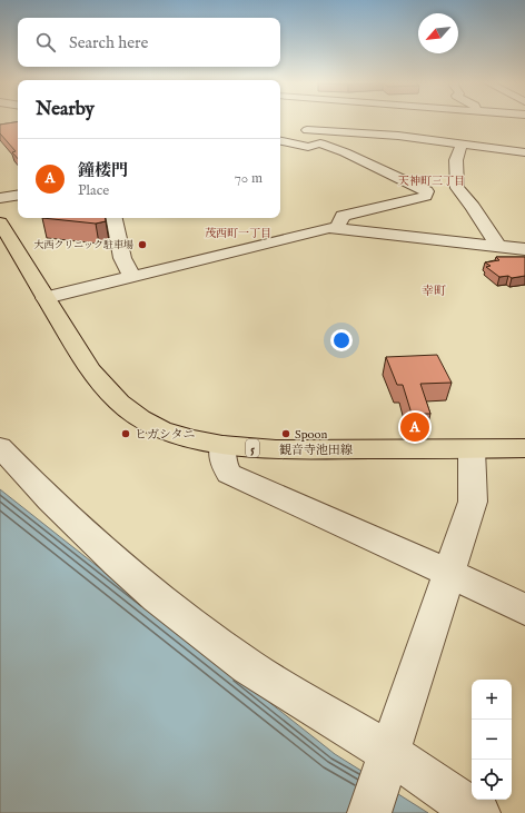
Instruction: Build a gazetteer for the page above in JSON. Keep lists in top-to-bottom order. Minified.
{"streets":{"main road":["5","観音寺池田線"]},"districts":["天神町三丁目","茂西町一丁目","幸町"],"places":["大西クリニック駐車場","ヒガシタニ","Spoon"],"north":"bottom left","page":{"search":"Search here","heading":"Nearby","list":[{"mark":"A","name":"鐘楼門","note":"Place","value":"70 m"}],"pins":"A","map_buttons":["+","−"]}}
